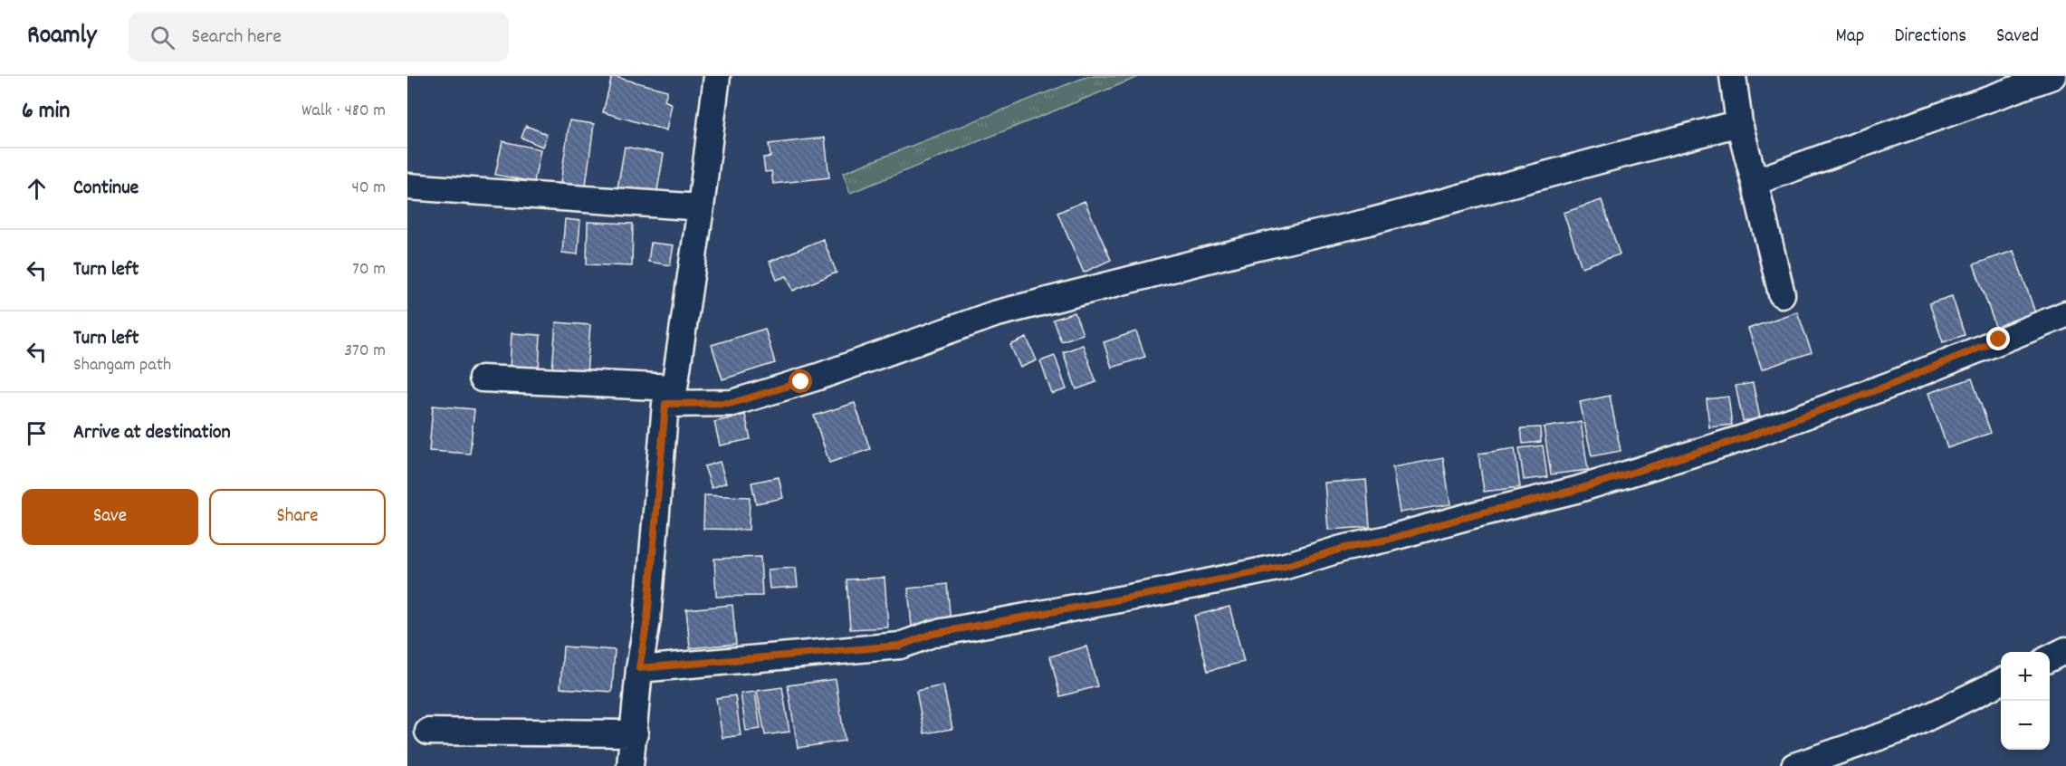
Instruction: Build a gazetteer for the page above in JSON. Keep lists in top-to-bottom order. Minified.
{"page":{"header":"Roamly","search":"Search here","nav":["Map","Directions","Saved"],"heading":["6 min","Walk · 480 m"],"list":[["Continue","40 m"],["Turn left","70 m"],["Turn left","Shangam path","370 m"],"Arrive at destination"],"buttons":["Save","Share"],"map_buttons":["+","−"]}}
